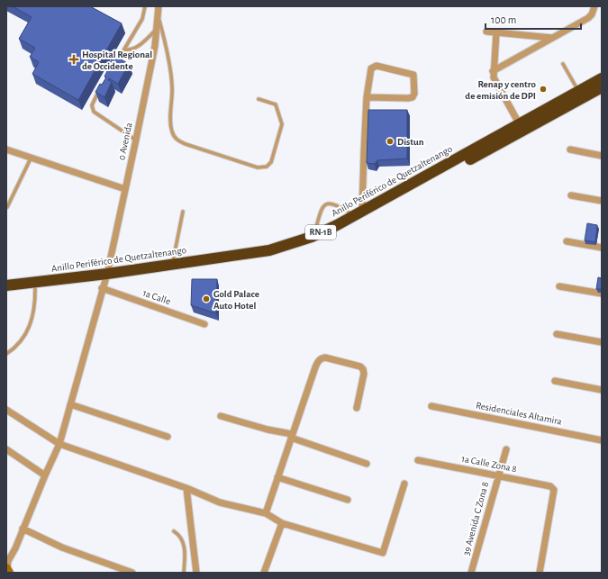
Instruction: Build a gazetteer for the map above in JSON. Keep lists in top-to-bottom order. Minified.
{"streets":{"highway":["Anillo Periférico de Quetzaltenango","RN-1B"],"street":["0 Avenida","1a Calle","Residenciales Altamira","1a Calle Zona 8","39 Avenida C Zona 8"]},"crossings":[["0 Avenida","Anillo Periférico de Quetzaltenango"],["0 Avenida","1a Calle"],["Anillo Periférico de Quetzaltenango","1a Calle"],["1a Calle Zona 8","39 Avenida C Zona 8"]],"places":{"health":["Hospital Regional de Occidente"],"other":["Renap y centro de emisión de DPI","Distun","Gold Palace Auto Hotel"]},"scale_bar":"100 m"}
